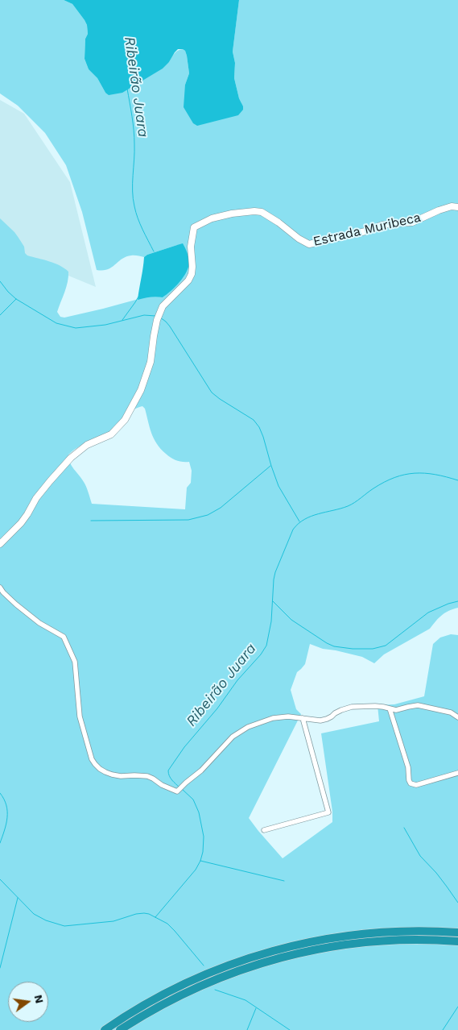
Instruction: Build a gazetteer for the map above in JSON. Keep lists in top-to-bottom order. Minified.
{"streets":{"street":["Estrada Muribeca"]},"water":["Ribeirão Juara"],"north":"right"}
